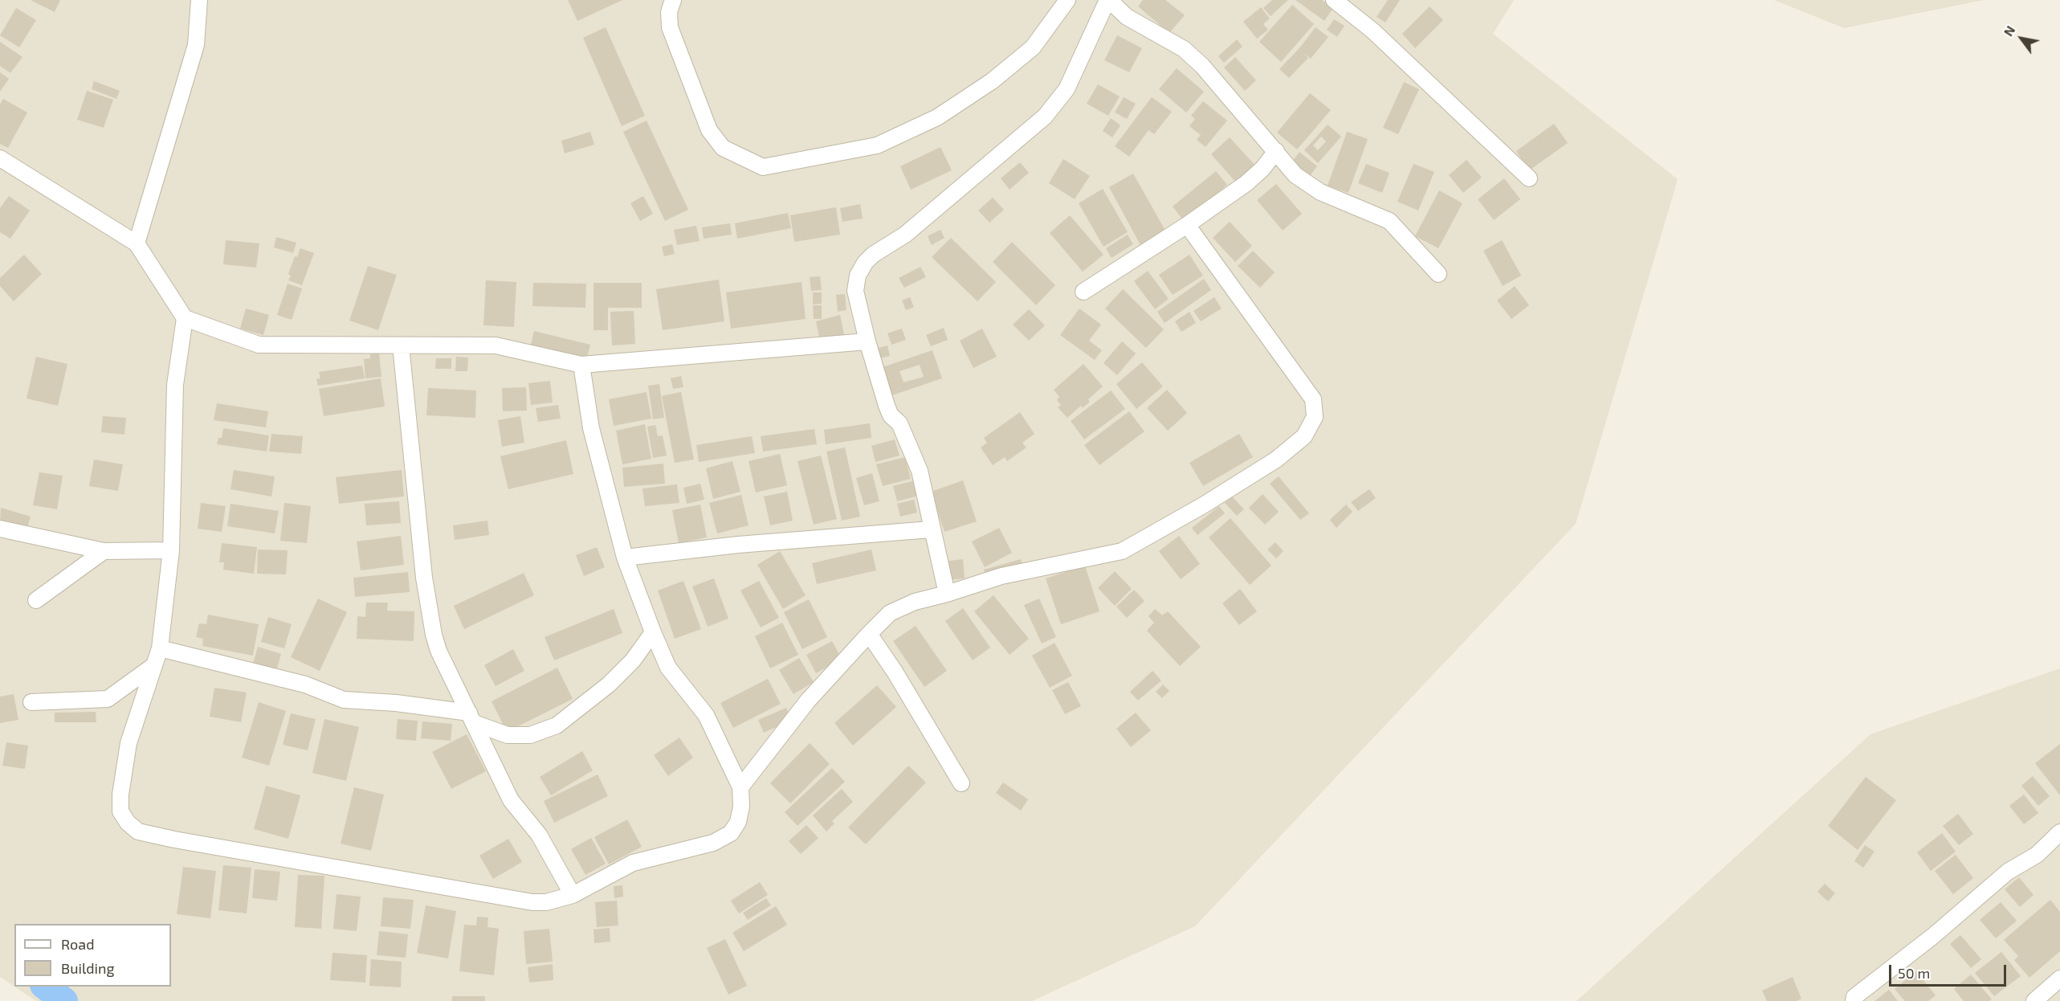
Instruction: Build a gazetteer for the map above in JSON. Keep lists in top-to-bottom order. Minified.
{"legend":["Road","Building"],"scale_bar":"50 m","north":"top left"}
